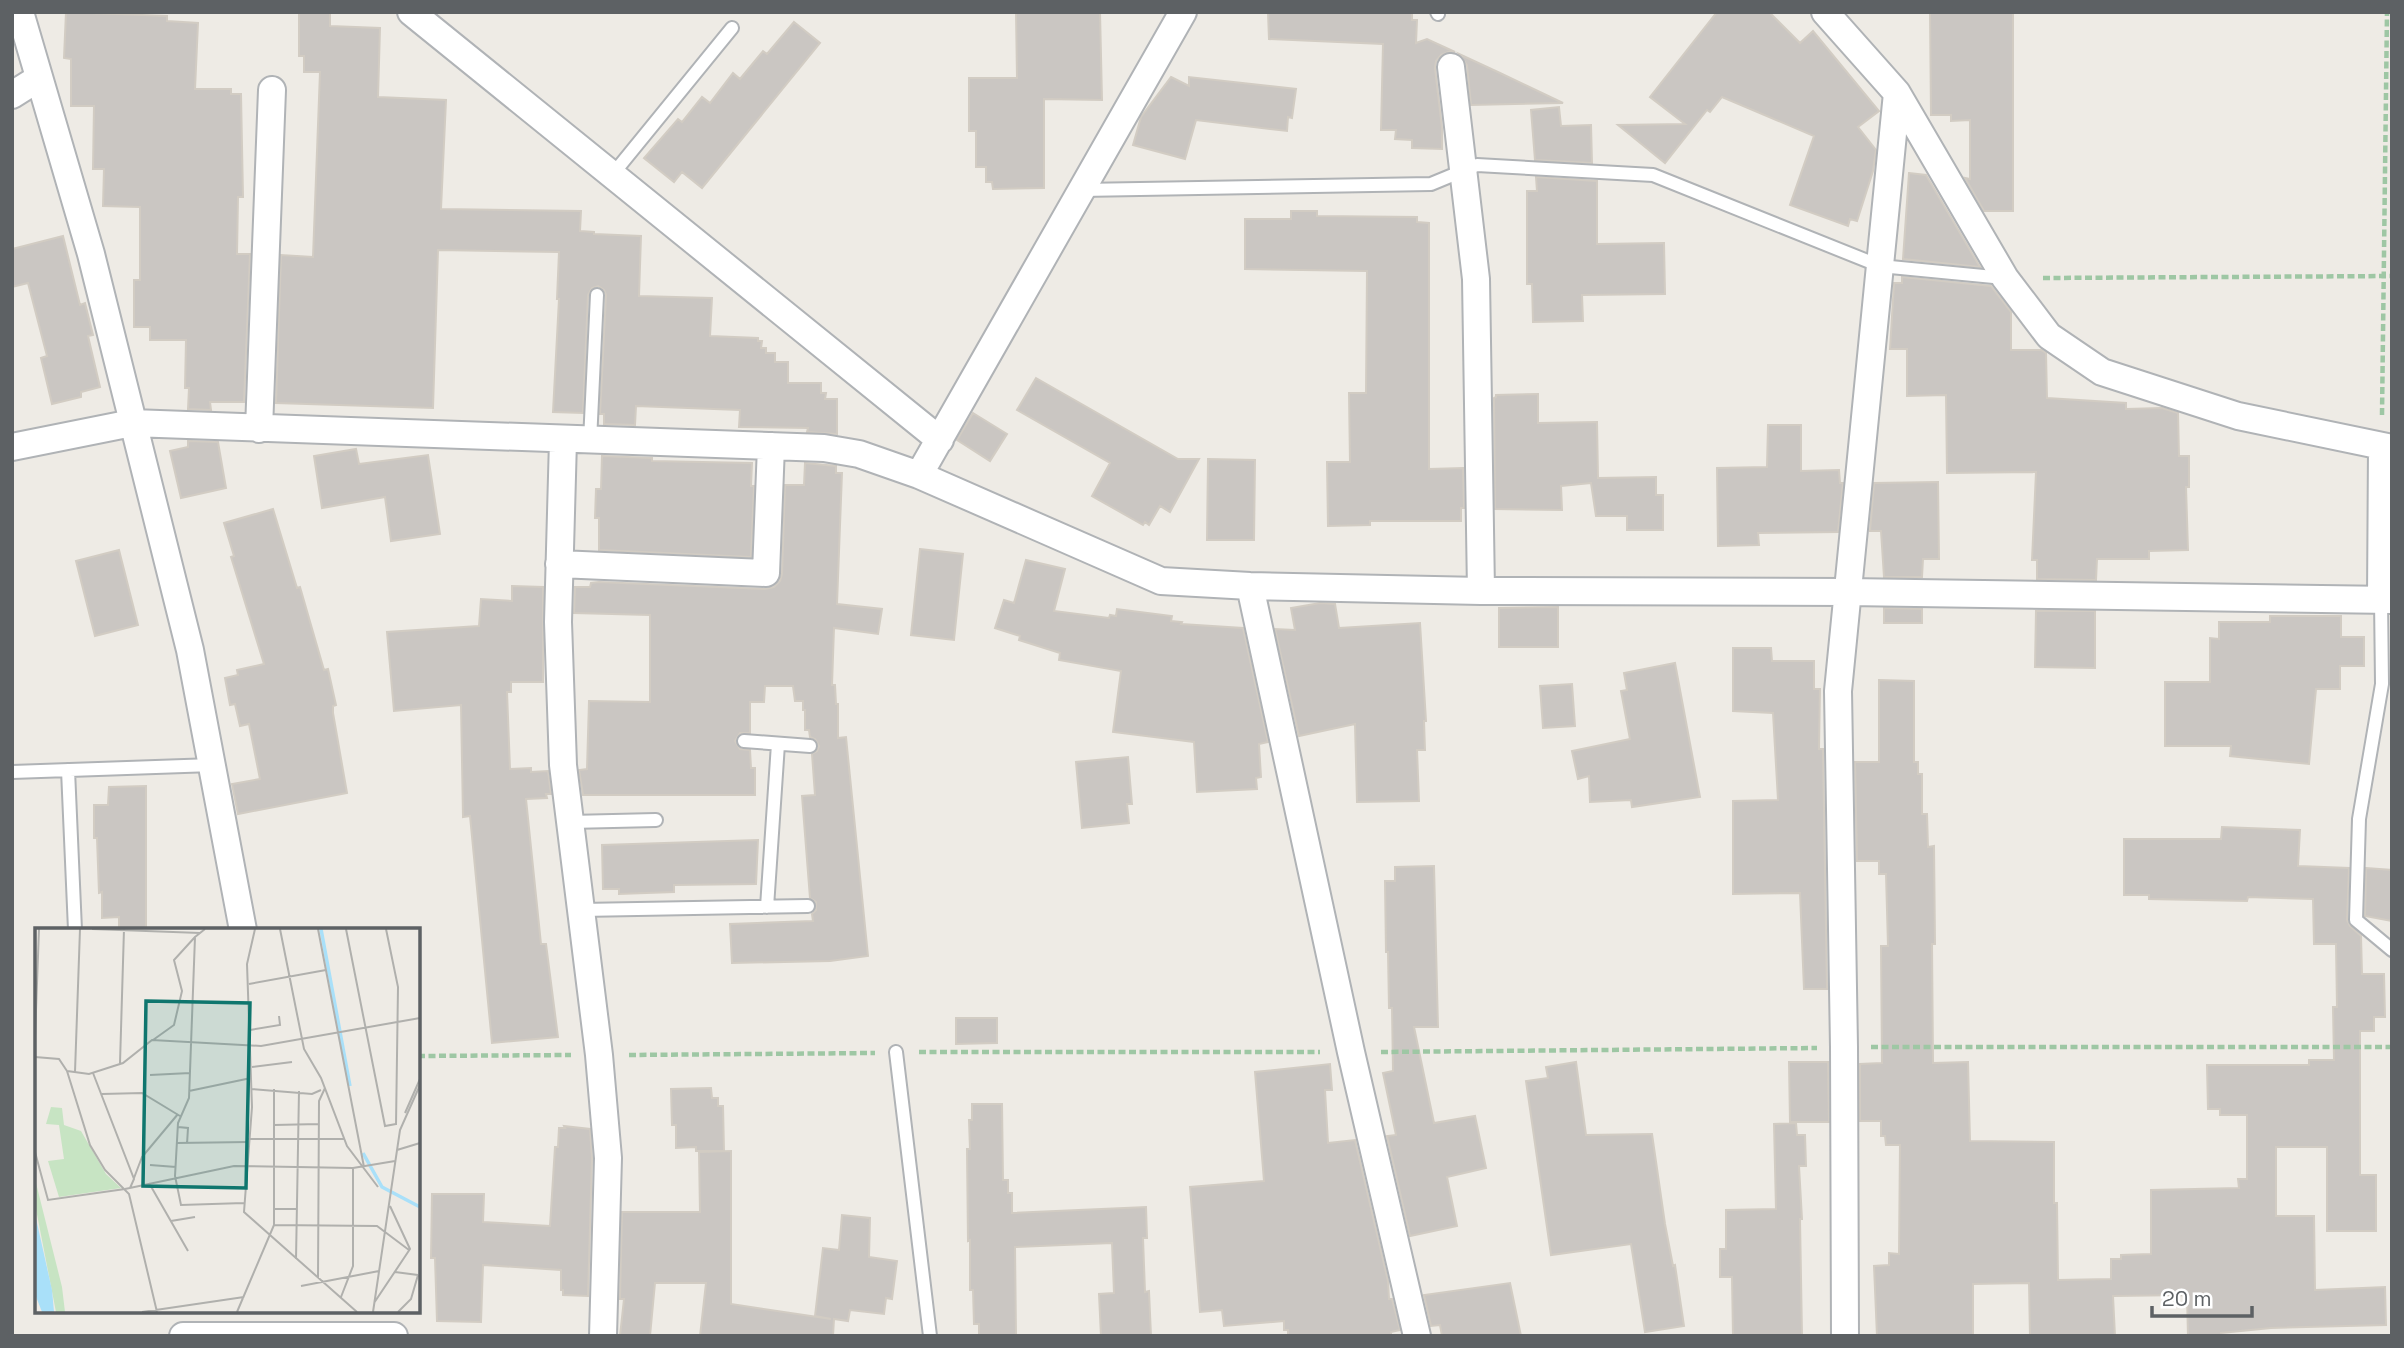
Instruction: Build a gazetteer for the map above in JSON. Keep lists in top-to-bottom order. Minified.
{"scale_bar":"20 m"}
